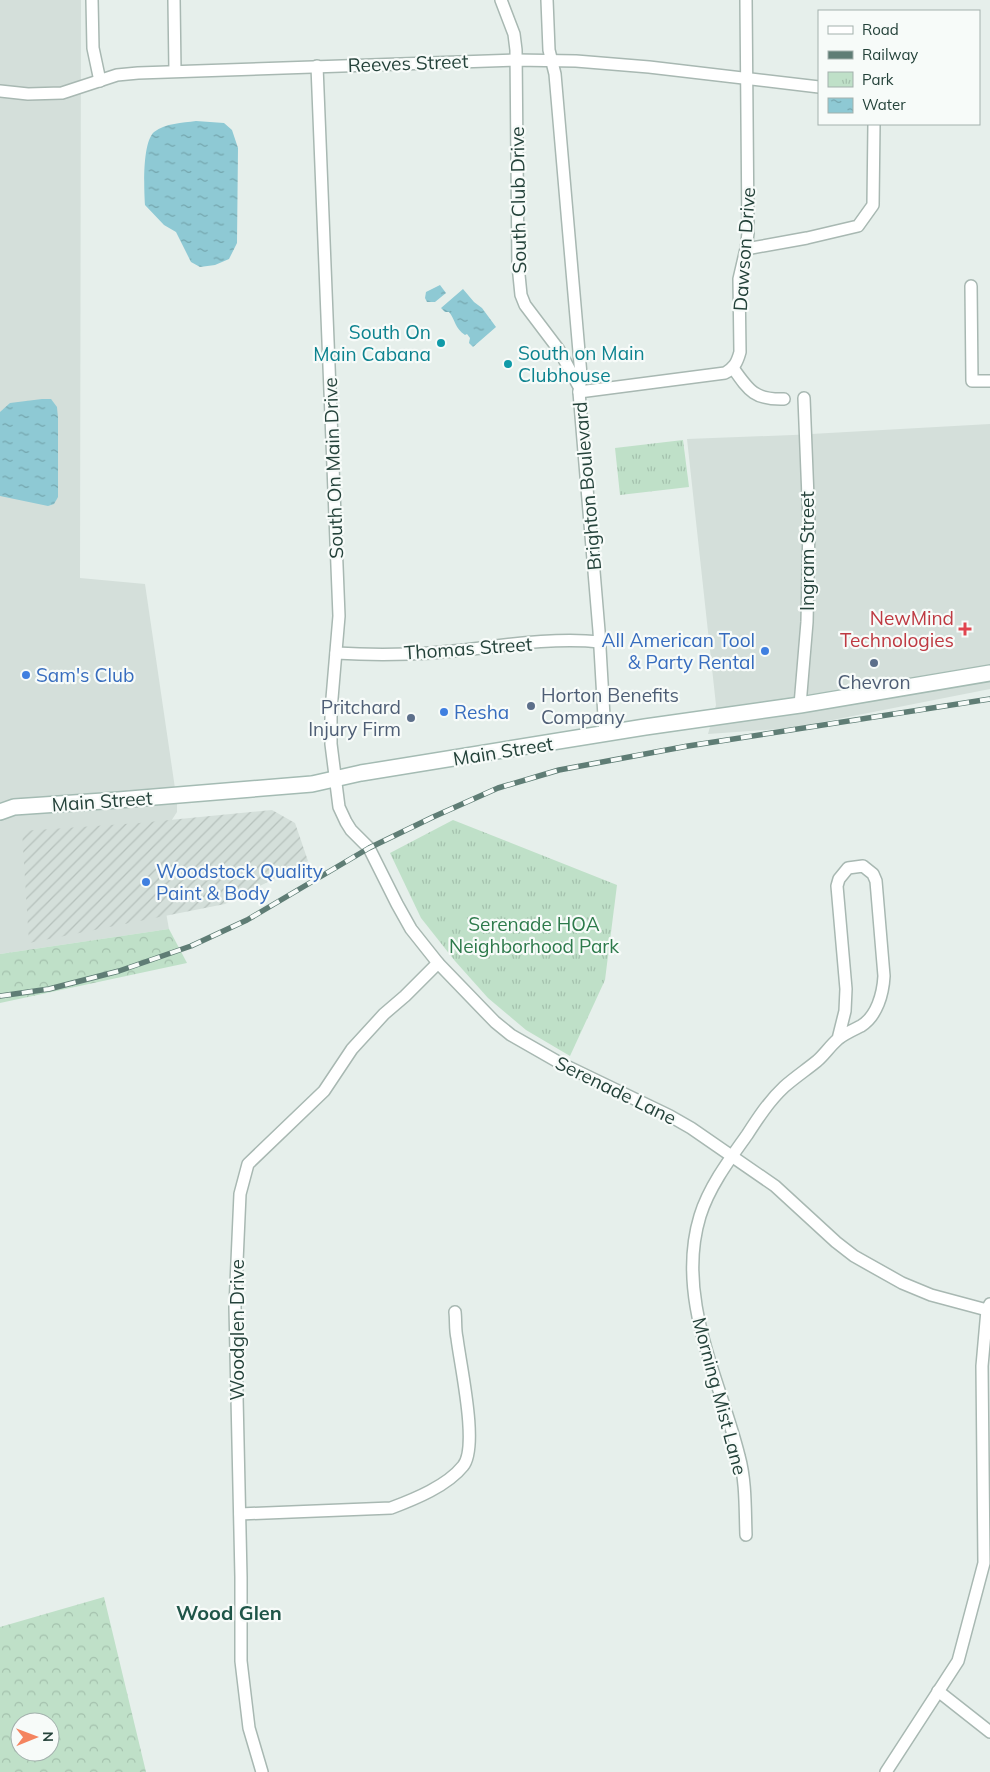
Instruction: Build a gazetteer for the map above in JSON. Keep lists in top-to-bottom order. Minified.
{"streets":{"main road":["Main Street"],"street":["Reeves Street","South Club Drive","Dawson Drive","South On Main Drive","Brighton Boulevard","Ingram Street","Thomas Street","Serenade Lane","Woodglen Drive","Morning Mist Lane"]},"crossings":[["Reeves Street","South Club Drive"],["Reeves Street","Dawson Drive"],["Reeves Street","South On Main Drive"],["Reeves Street","Brighton Boulevard"],["South Club Drive","Brighton Boulevard"],["South On Main Drive","Thomas Street"],["South On Main Drive","Main Street"],["South On Main Drive","Serenade Lane"],["Brighton Boulevard","Thomas Street"],["Brighton Boulevard","Main Street"],["Ingram Street","Main Street"],["Main Street","Serenade Lane"],["Serenade Lane","Woodglen Drive"],["Serenade Lane","Morning Mist Lane"]],"districts":["Wood Glen"],"parks":["Serenade HOA Neighborhood Park"],"places":{"other":["South On Main Cabana","South on Main Clubhouse","All American Tool & Party Rental","Chevron","Sam's Club","Horton Benefits Company","Resha","Pritchard Injury Firm","Woodstock Quality Paint & Body"],"health":["NewMind Technologies"]},"legend":["Road","Railway","Park","Water"],"north":"right"}
